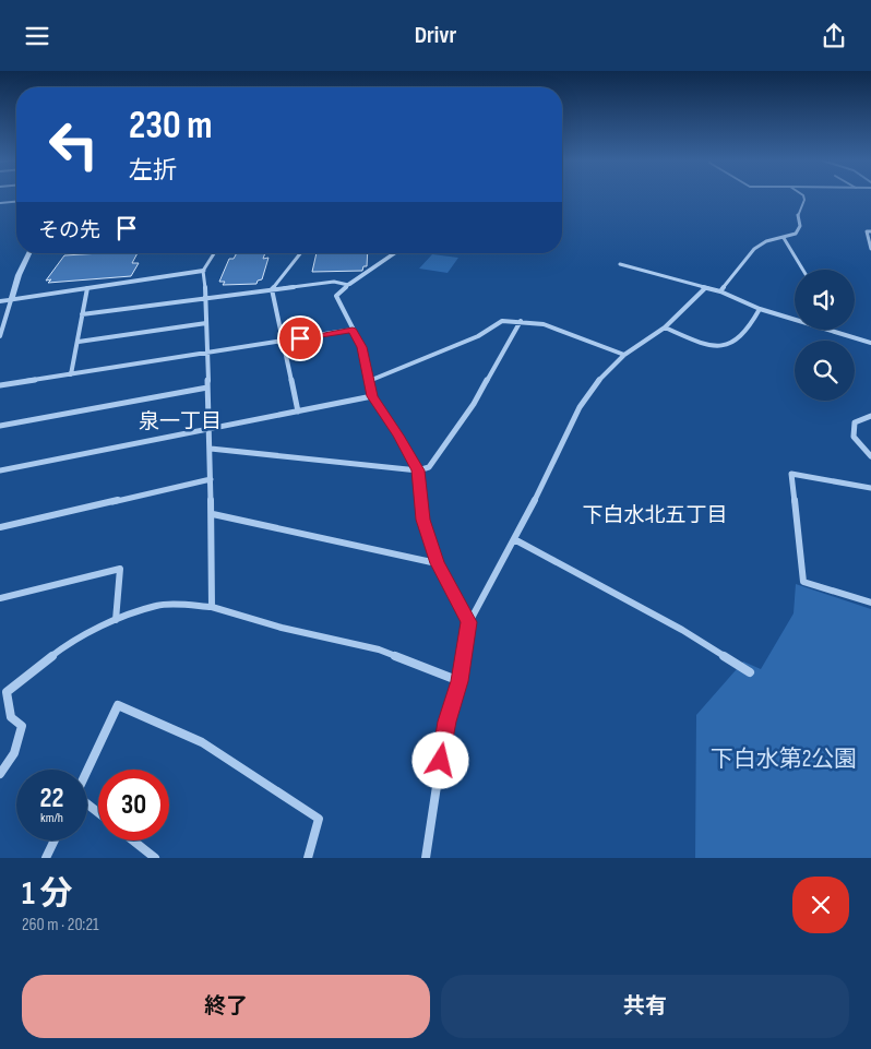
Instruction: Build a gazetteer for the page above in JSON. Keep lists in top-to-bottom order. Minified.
{"districts":["泉一丁目","下白水北五丁目"],"parks":["下白水第2公園"],"page":{"header":"Drivr","turn":["230 m","左折"],"then":"その先","speed":"22 km/h","limit":"30","heading":["1 分","260 m · 20:21"],"buttons":["終了","共有"]}}
